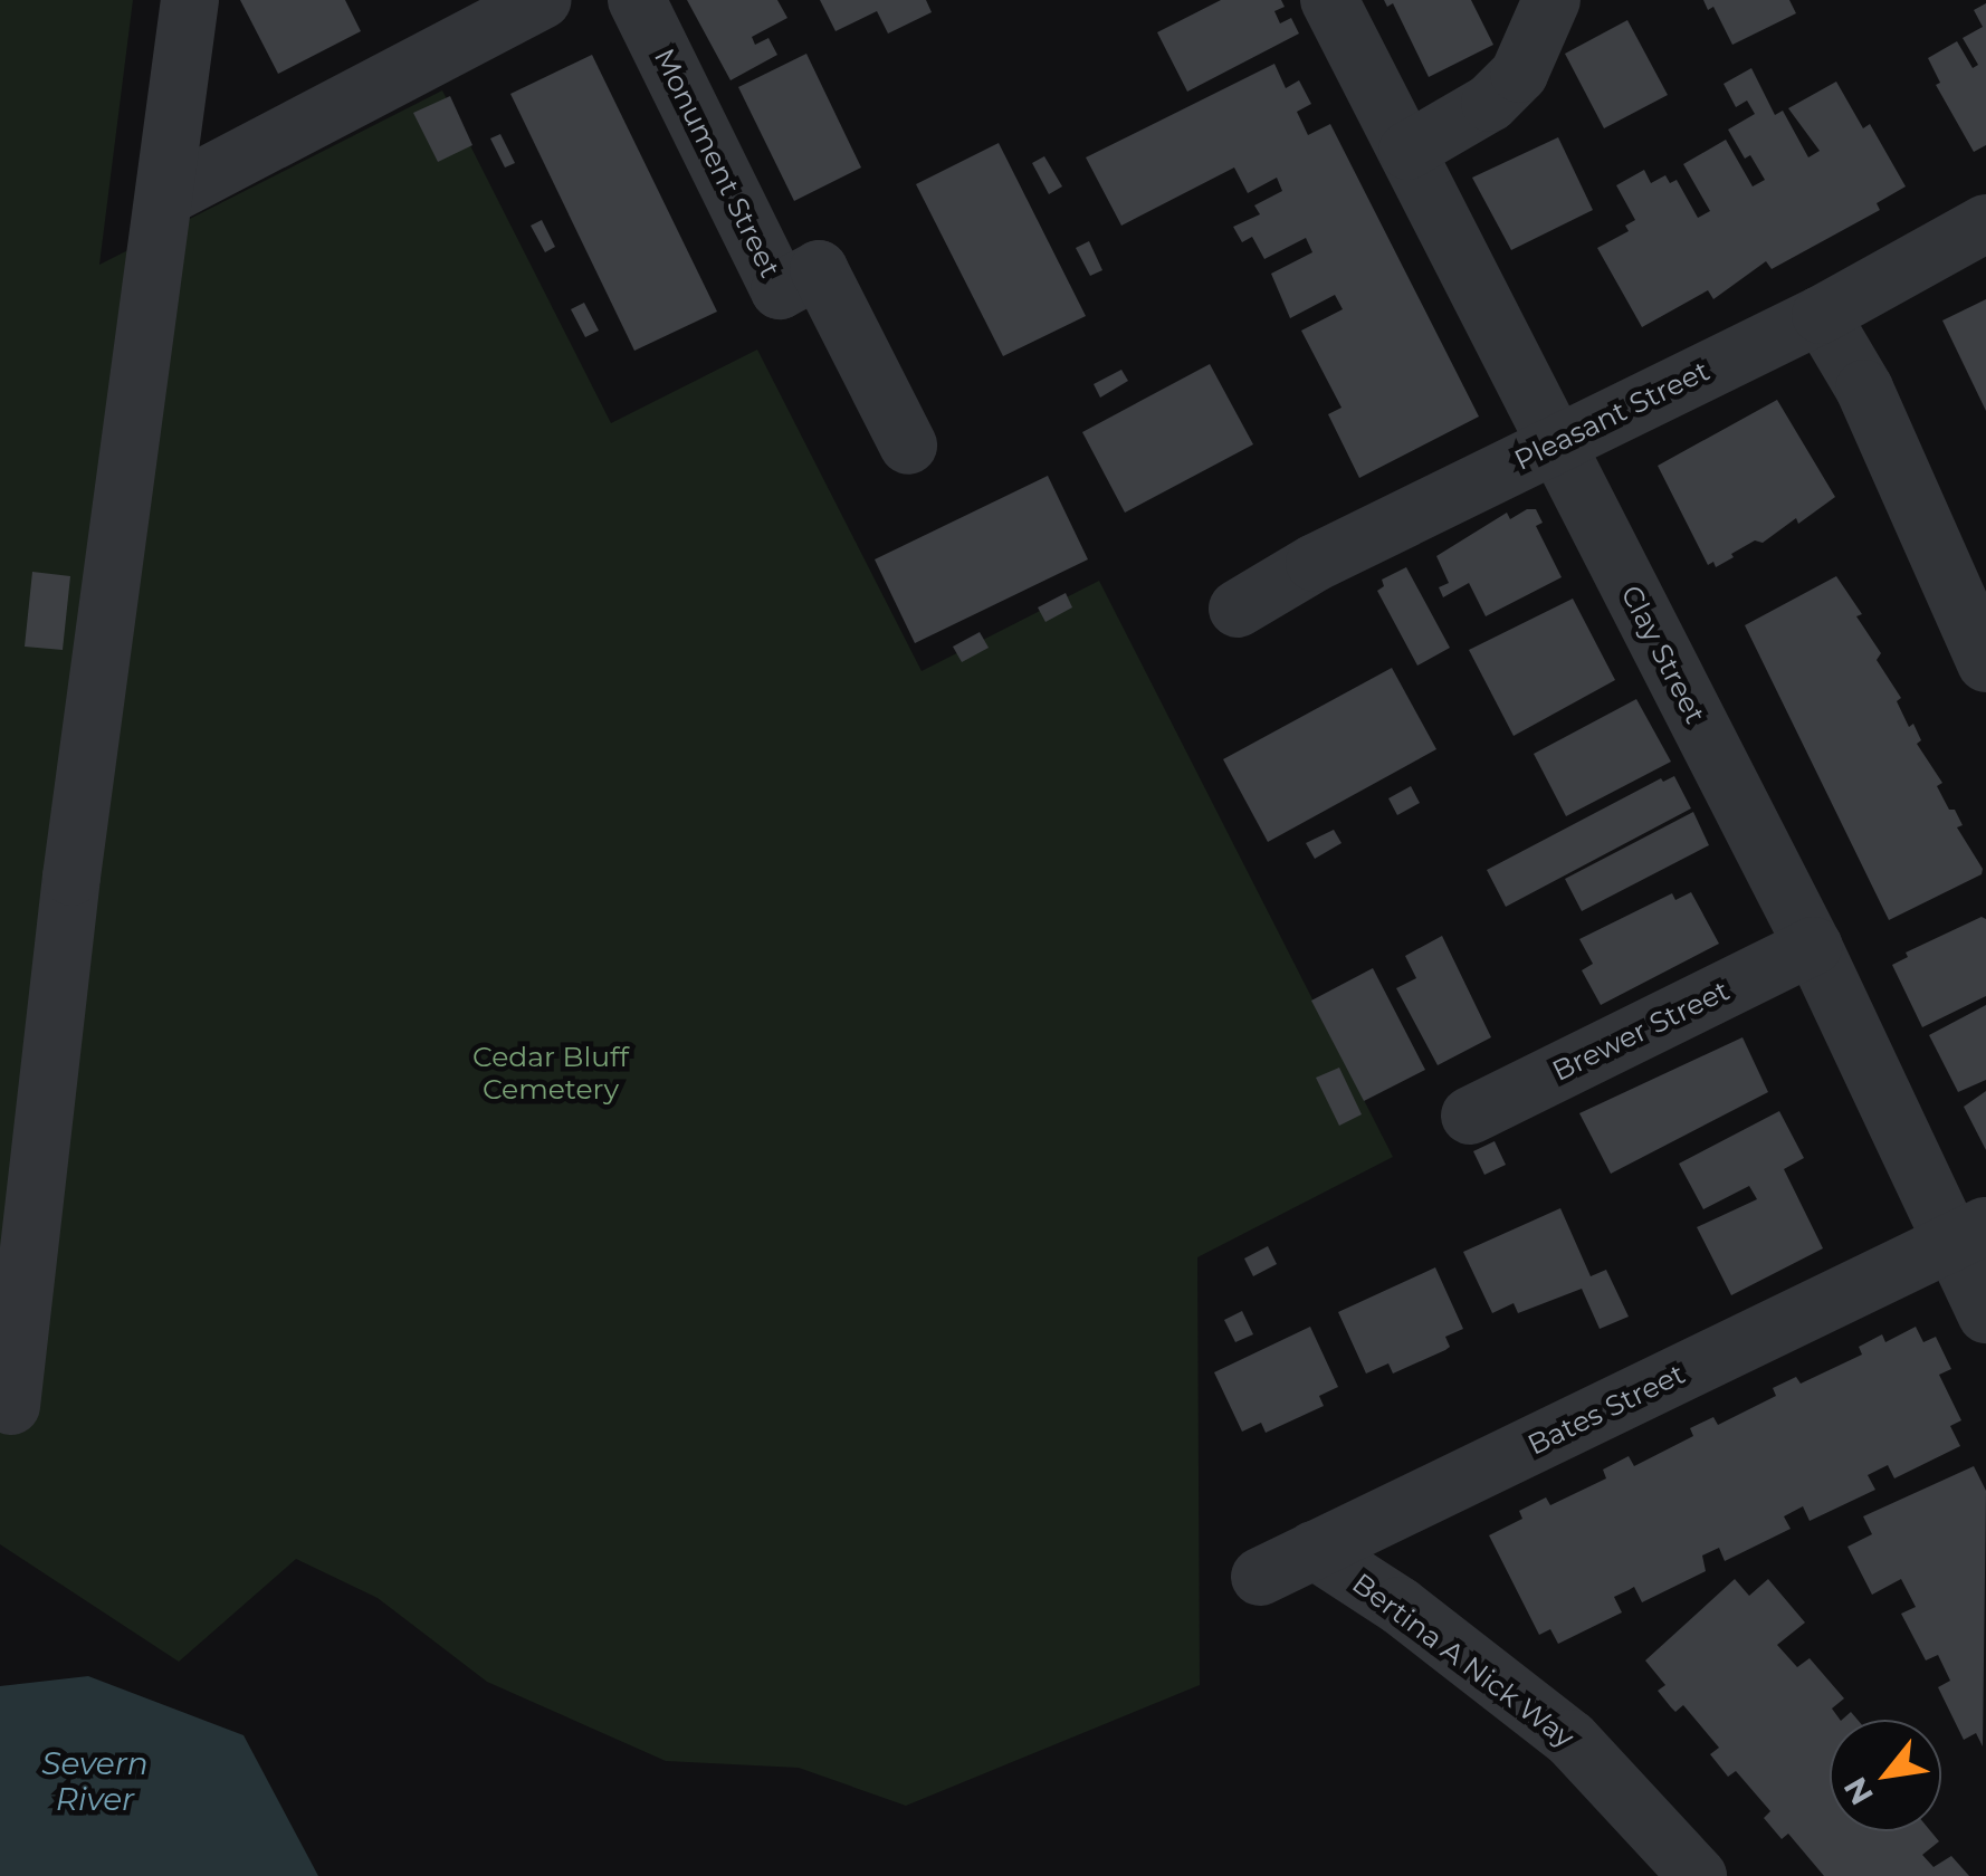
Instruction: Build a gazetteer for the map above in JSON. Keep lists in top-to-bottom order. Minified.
{"streets":{"street":["Monument Street","Pleasant Street","Clay Street","Brewer Street","Bates Street","Bertina A Nick Way"]},"crossings":[["Pleasant Street","Clay Street"],["Clay Street","Brewer Street"],["Clay Street","Bates Street"],["Bates Street","Bertina A Nick Way"]],"water":["Severn River"],"parks":["Cedar Bluff Cemetery"],"north":"bottom left"}
